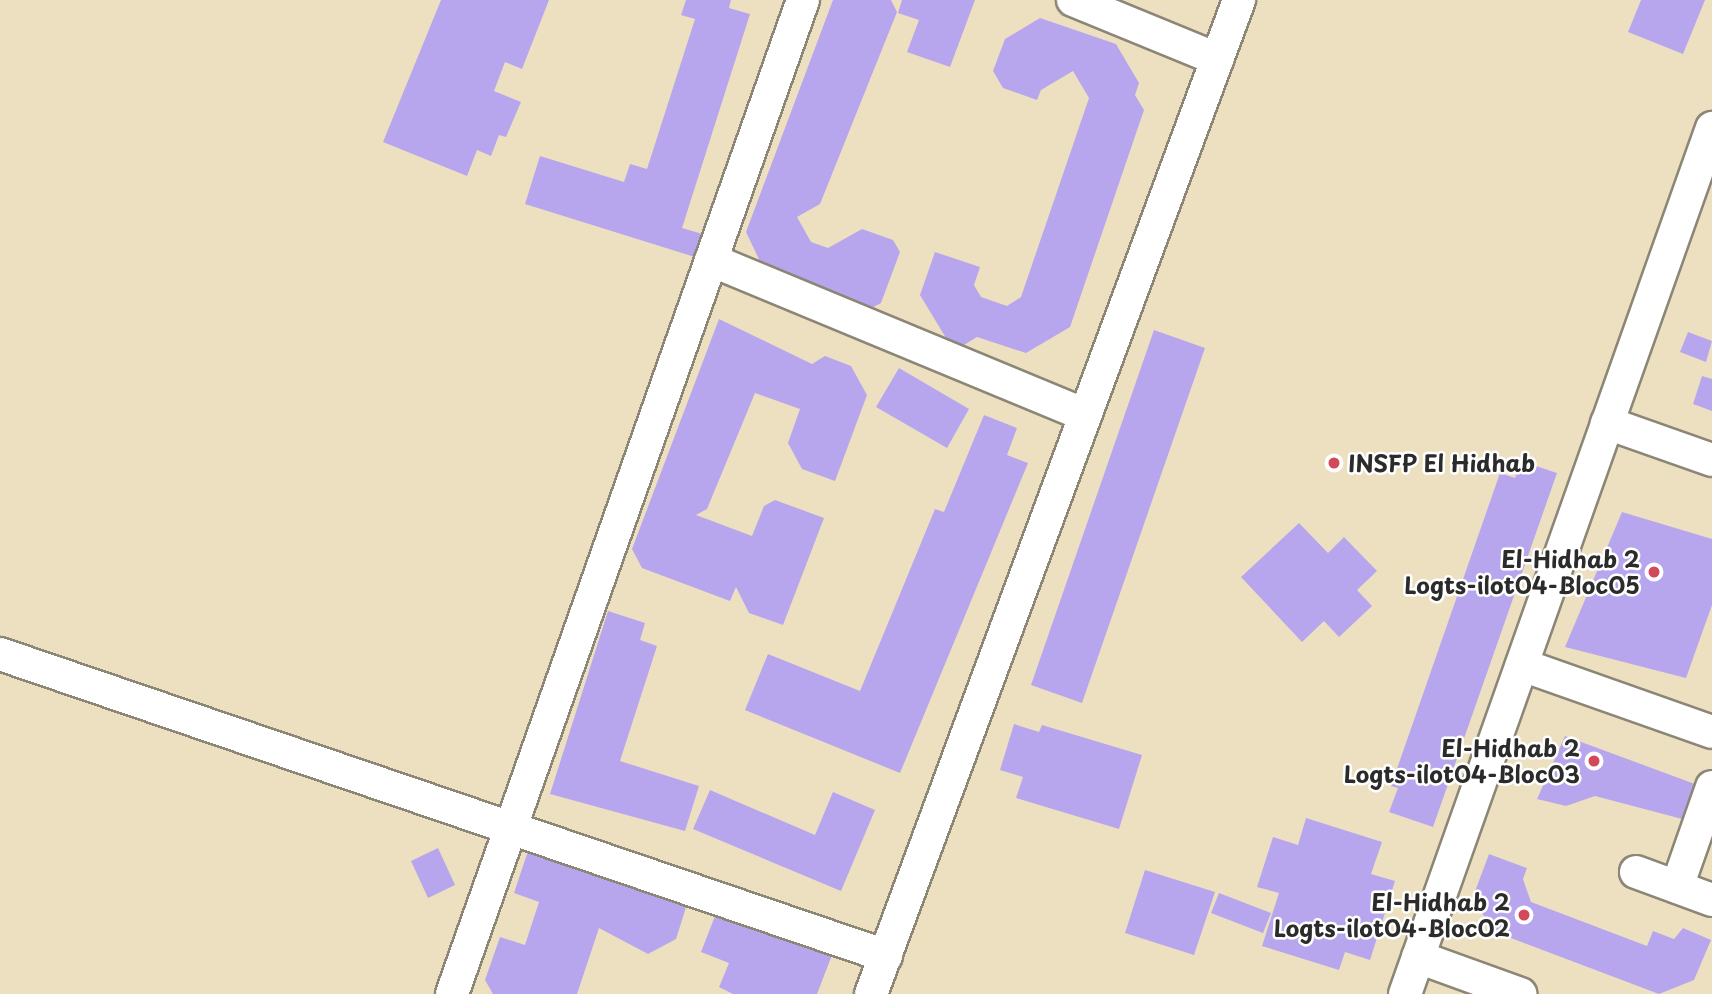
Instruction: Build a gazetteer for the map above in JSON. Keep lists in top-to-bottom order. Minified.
{"places":["INSFP El Hidhab","El-Hidhab 2 Logts-ilot04-Bloc05","El-Hidhab 2 Logts-ilot04-Bloc03","El-Hidhab 2 Logts-ilot04-Bloc02"]}
